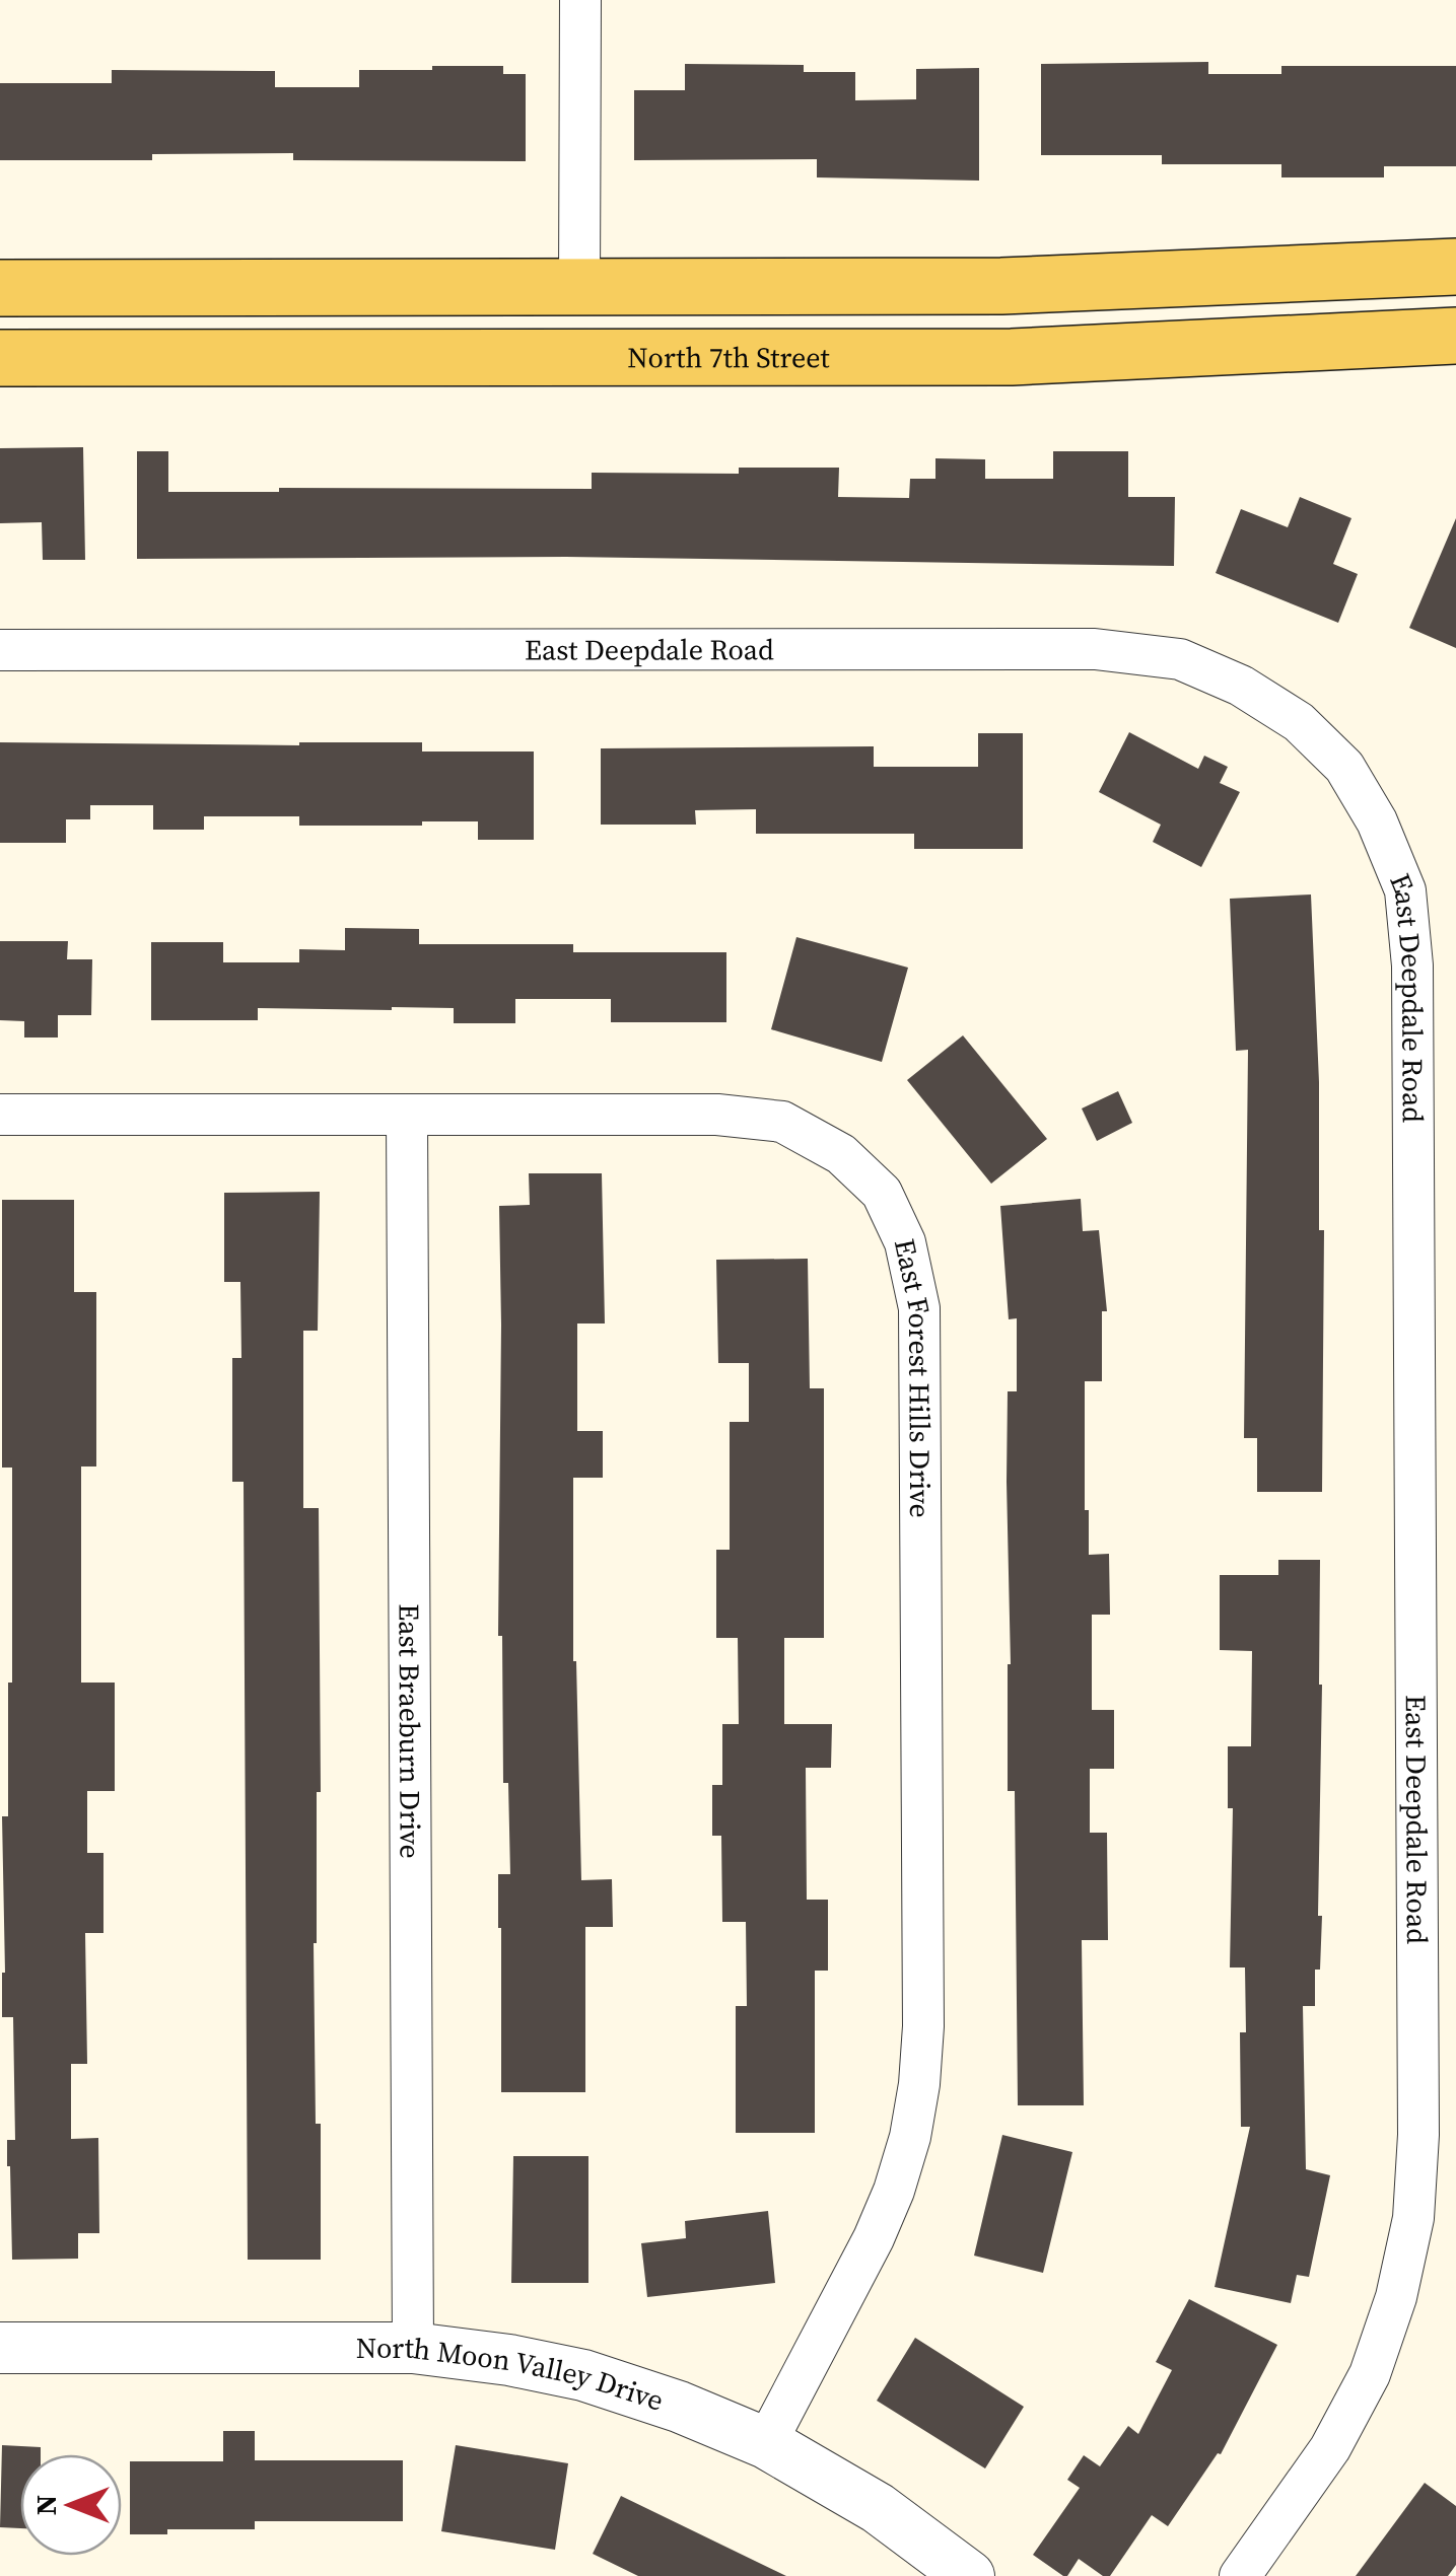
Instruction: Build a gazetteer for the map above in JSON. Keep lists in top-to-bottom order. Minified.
{"streets":{"main road":["North 7th Street"],"street":["East Deepdale Road","East Forest Hills Drive","East Braeburn Drive","North Moon Valley Drive"]},"crossings":[["East Forest Hills Drive","East Braeburn Drive"],["East Forest Hills Drive","North Moon Valley Drive"],["East Braeburn Drive","North Moon Valley Drive"]],"north":"left"}
